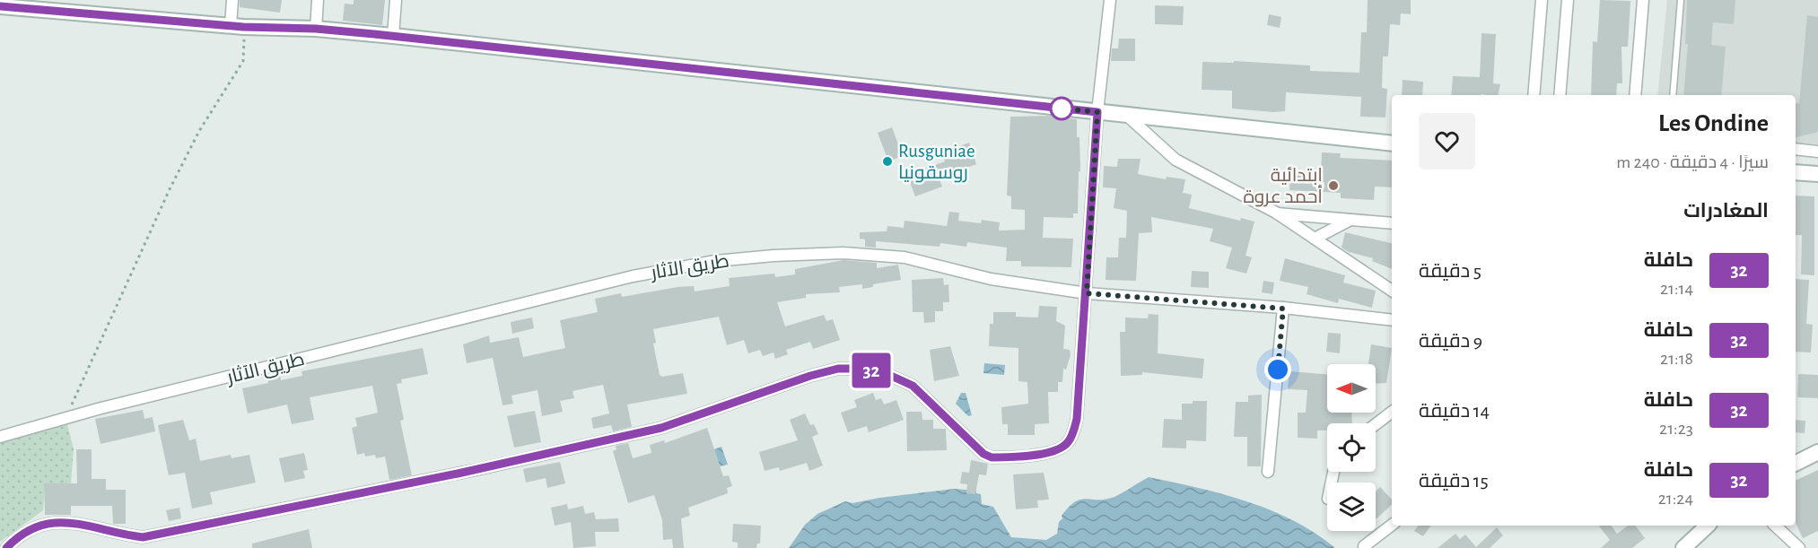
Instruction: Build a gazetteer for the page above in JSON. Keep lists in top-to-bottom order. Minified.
{"streets":{"street":["طريق الآثار"]},"places":["Rusguniae روسقونيا","إبتدائية أحمد عروة"],"lines":["bus line 32"],"north":"left","page":{"on_map":"32","heading":[["Les Ondine","سيرًا · 4 دقيقة · 240 m"],"المغادرات"],"list":[{"mark":"32","name":"حافلة","note":"21:14","value":"5 دقيقة"},{"mark":"32","name":"حافلة","note":"21:18","value":"9 دقيقة"},{"mark":"32","name":"حافلة","note":"21:23","value":"14 دقيقة"},{"mark":"32","name":"حافلة","note":"21:24","value":"15 دقيقة"}]}}
